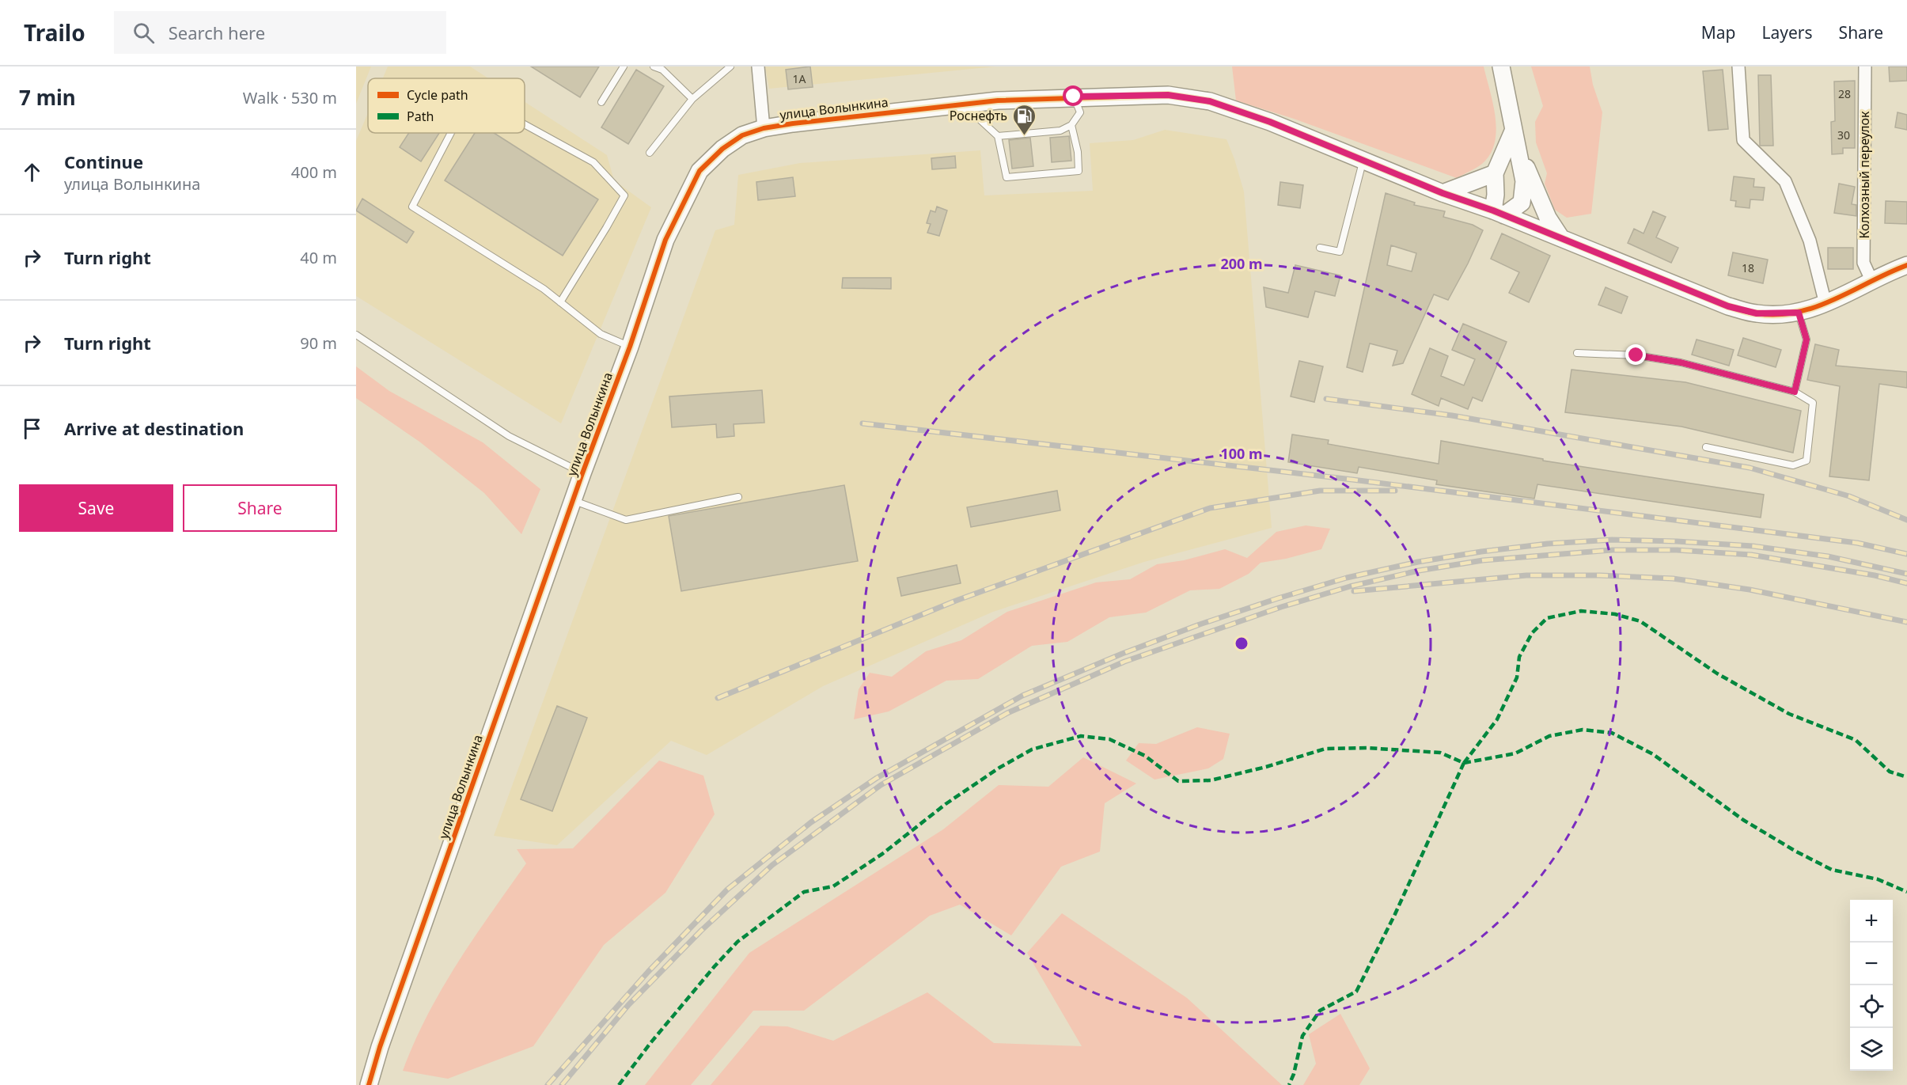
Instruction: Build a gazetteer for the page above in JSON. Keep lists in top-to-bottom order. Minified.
{"streets":{"street":["улица Волынкина","Колхозный переулок"]},"crossings":[["улица Волынкина","Колхозный переулок"]],"places":{"fuel station":["Роснефть"]},"house_numbers":["1А","28","30","18"],"legend":["Cycle path","Path"],"page":{"header":"Trailo","search":"Search here","nav":["Map","Layers","Share"],"heading":["7 min","Walk · 530 m"],"list":[["Continue","улица Волынкина","400 m"],["Turn right","40 m"],["Turn right","90 m"],"Arrive at destination"],"buttons":["Save","Share"],"map_buttons":["+","−"]},"rings":["200 m","100 m"]}
